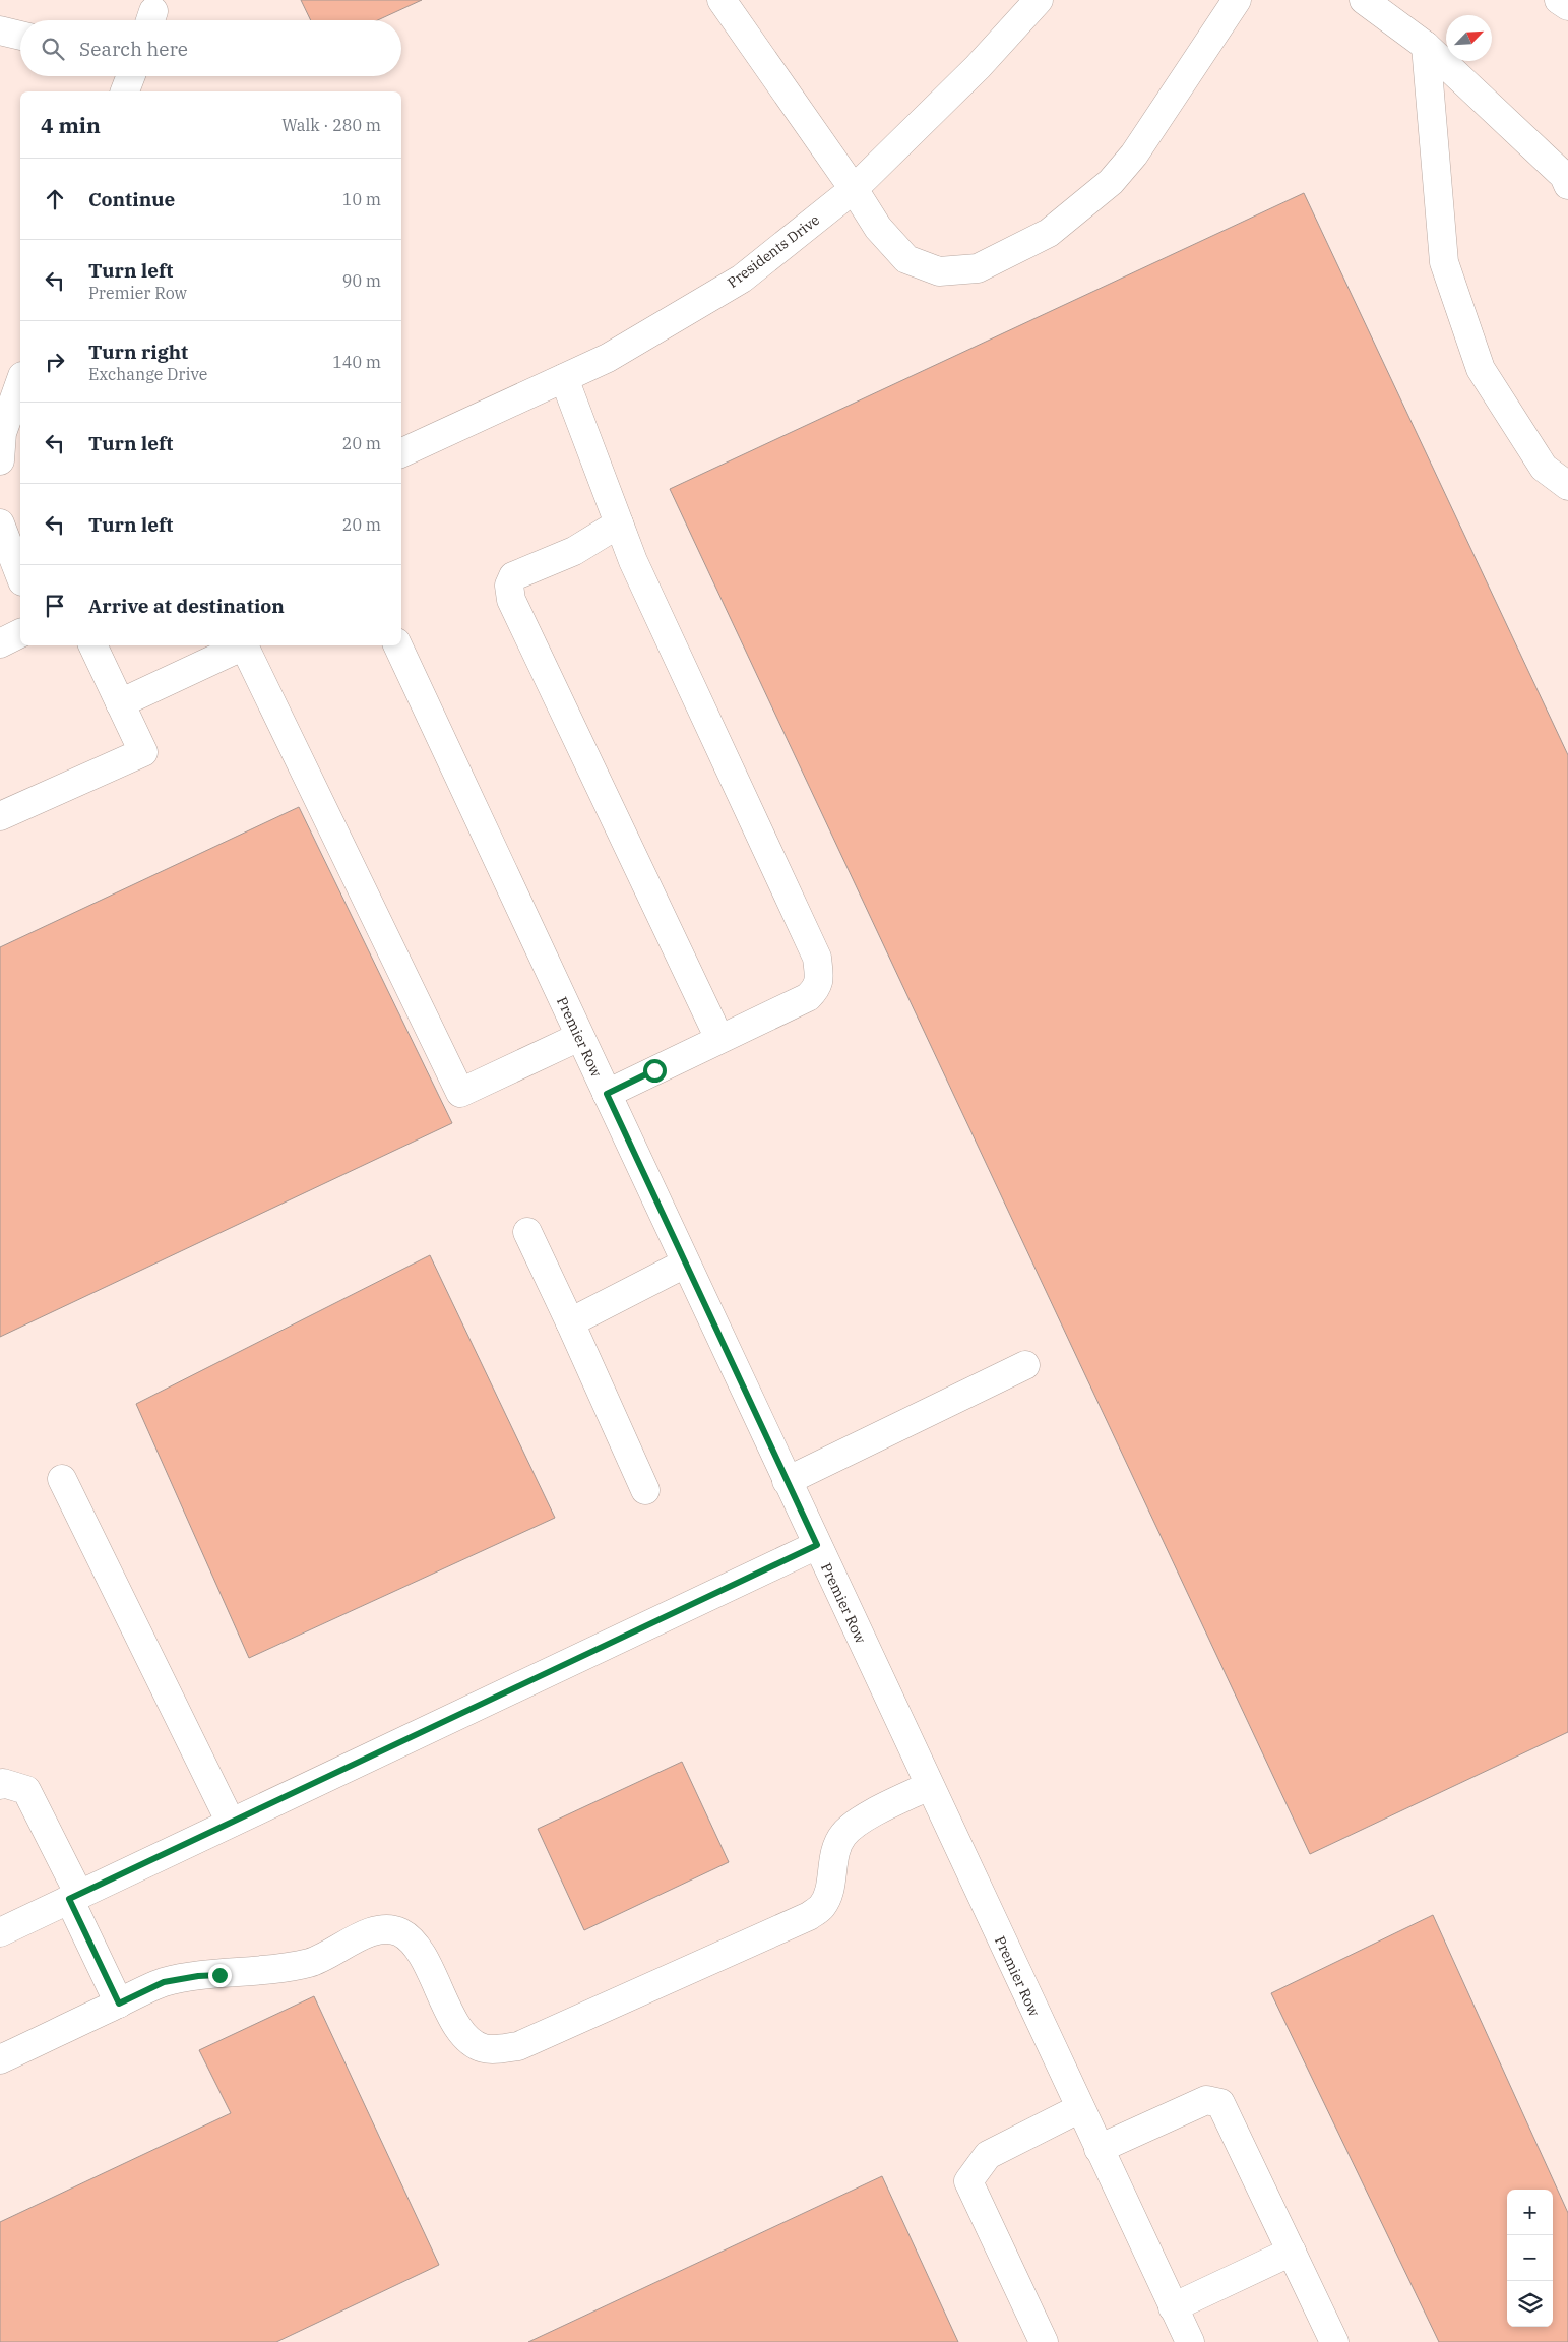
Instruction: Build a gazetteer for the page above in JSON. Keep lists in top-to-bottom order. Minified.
{"streets":{"street":["Presidents Drive","Premier Row"]},"north":"top right","page":{"search":"Search here","heading":["4 min","Walk · 280 m"],"list":[["Continue","10 m"],["Turn left","Premier Row","90 m"],["Turn right","Exchange Drive","140 m"],["Turn left","20 m"],["Turn left","20 m"],"Arrive at destination"],"map_buttons":["+","−"]}}
